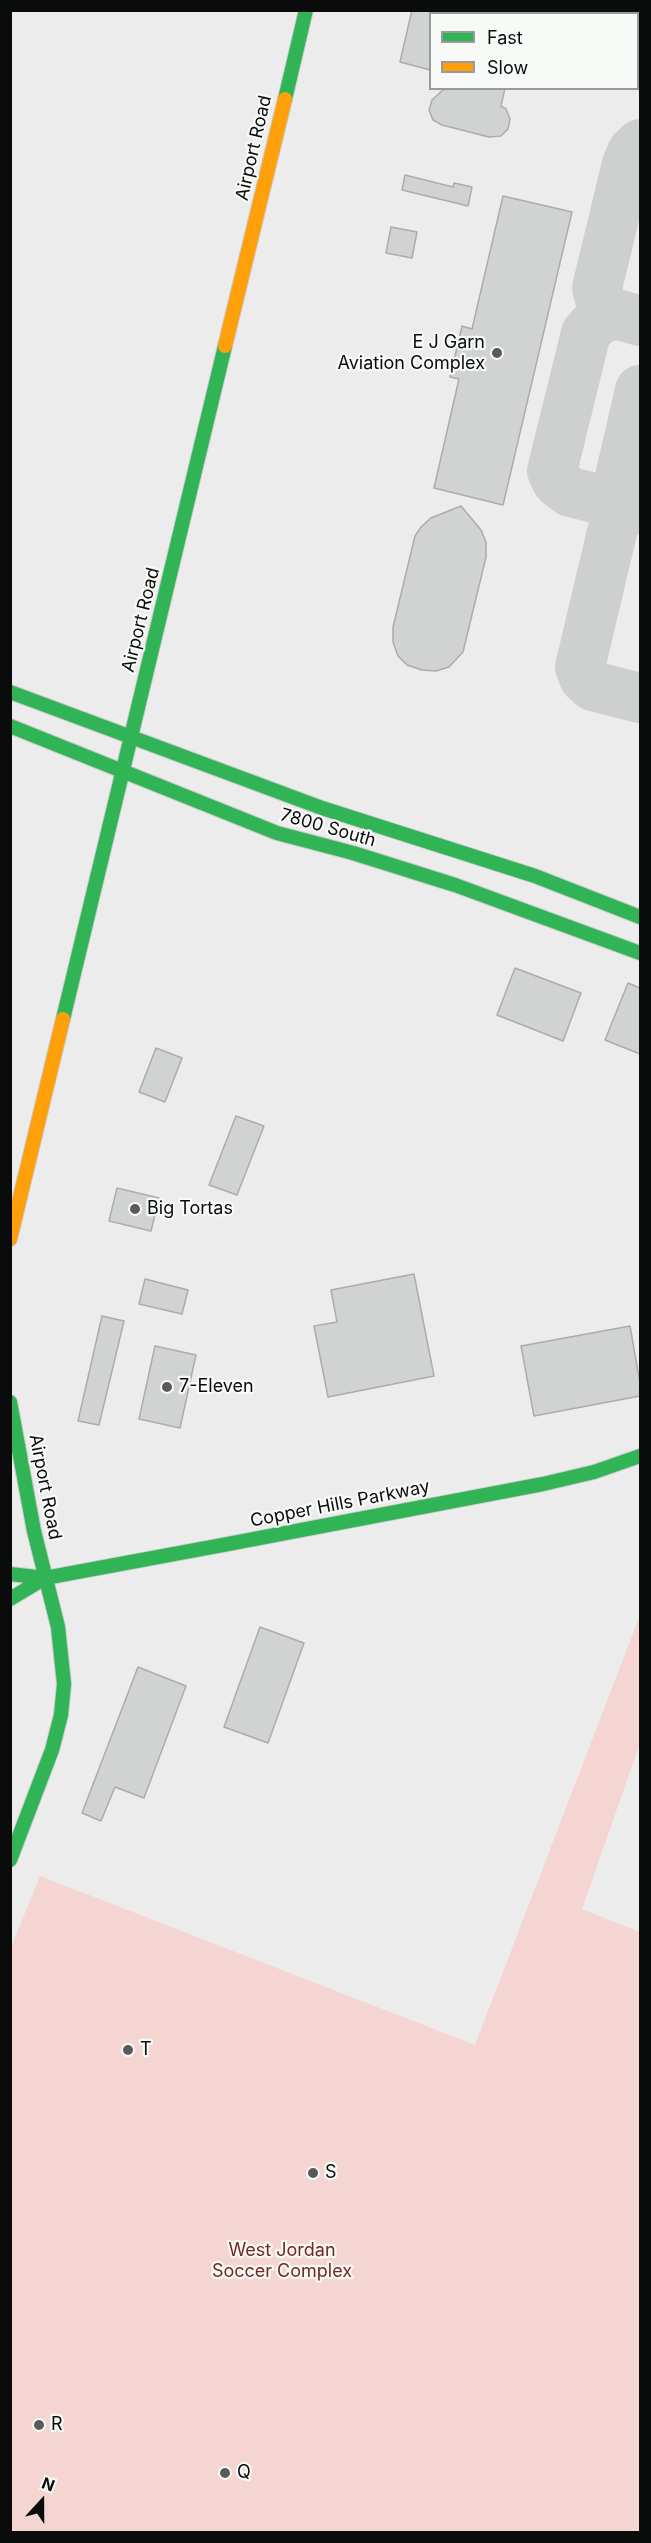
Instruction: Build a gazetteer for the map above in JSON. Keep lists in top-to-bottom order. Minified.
{"streets":{"main road":["Airport Road","7800 South","Copper Hills Parkway"]},"crossings":[["Airport Road","7800 South"],["Airport Road","Copper Hills Parkway"]],"parks":["West Jordan Soccer Complex"],"places":["E J Garn Aviation Complex","Big Tortas","7-Eleven","T","S","R","Q"],"legend":["Fast","Slow"],"north":"top"}
